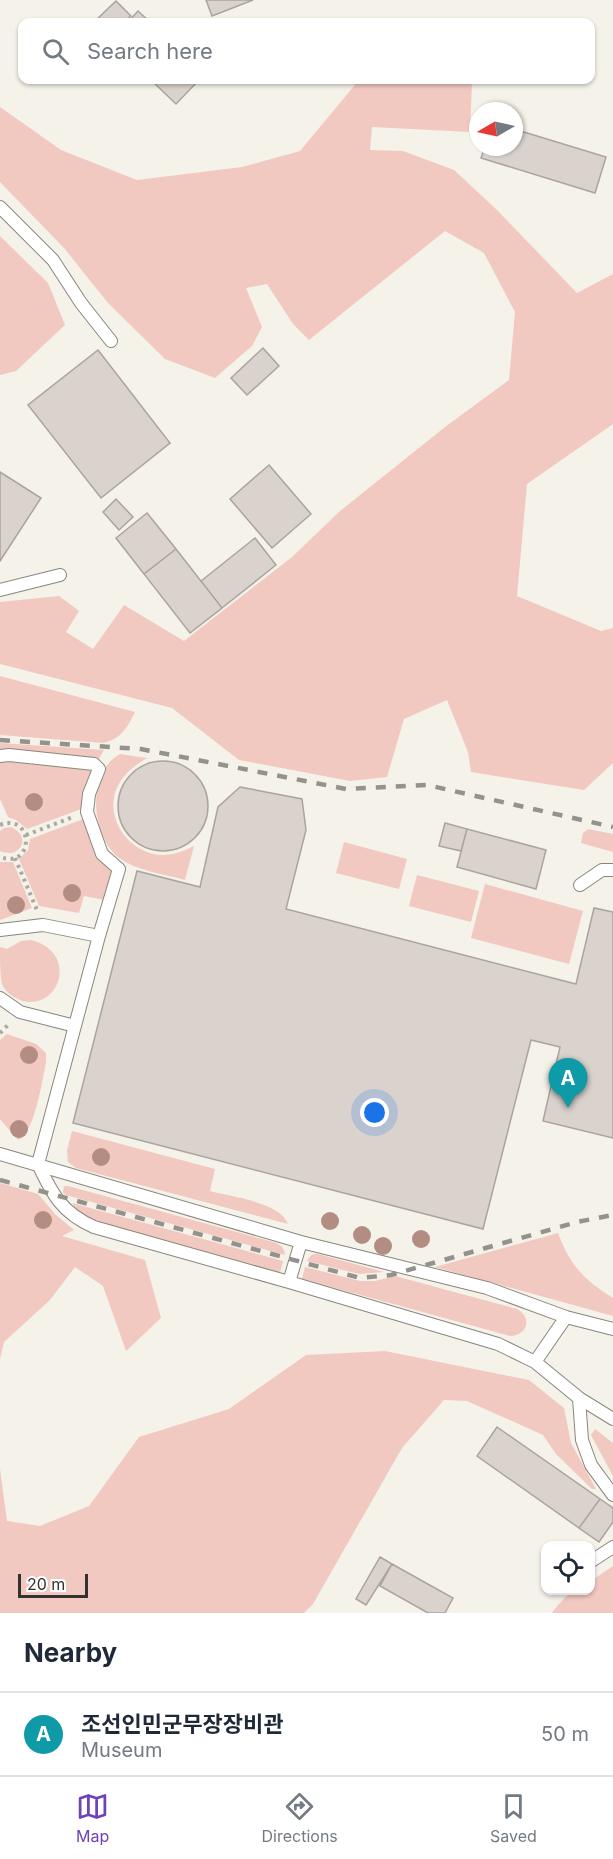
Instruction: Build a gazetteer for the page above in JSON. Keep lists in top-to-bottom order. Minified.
{"scale_bar":"20 m","north":"left","page":{"search":"Search here","pins":"A","scale":"20 m","heading":"Nearby","list":[{"mark":"A","name":"조선인민군무장장비관","note":"Museum","value":"50 m"}],"nav":["Map","Directions","Saved"]}}
